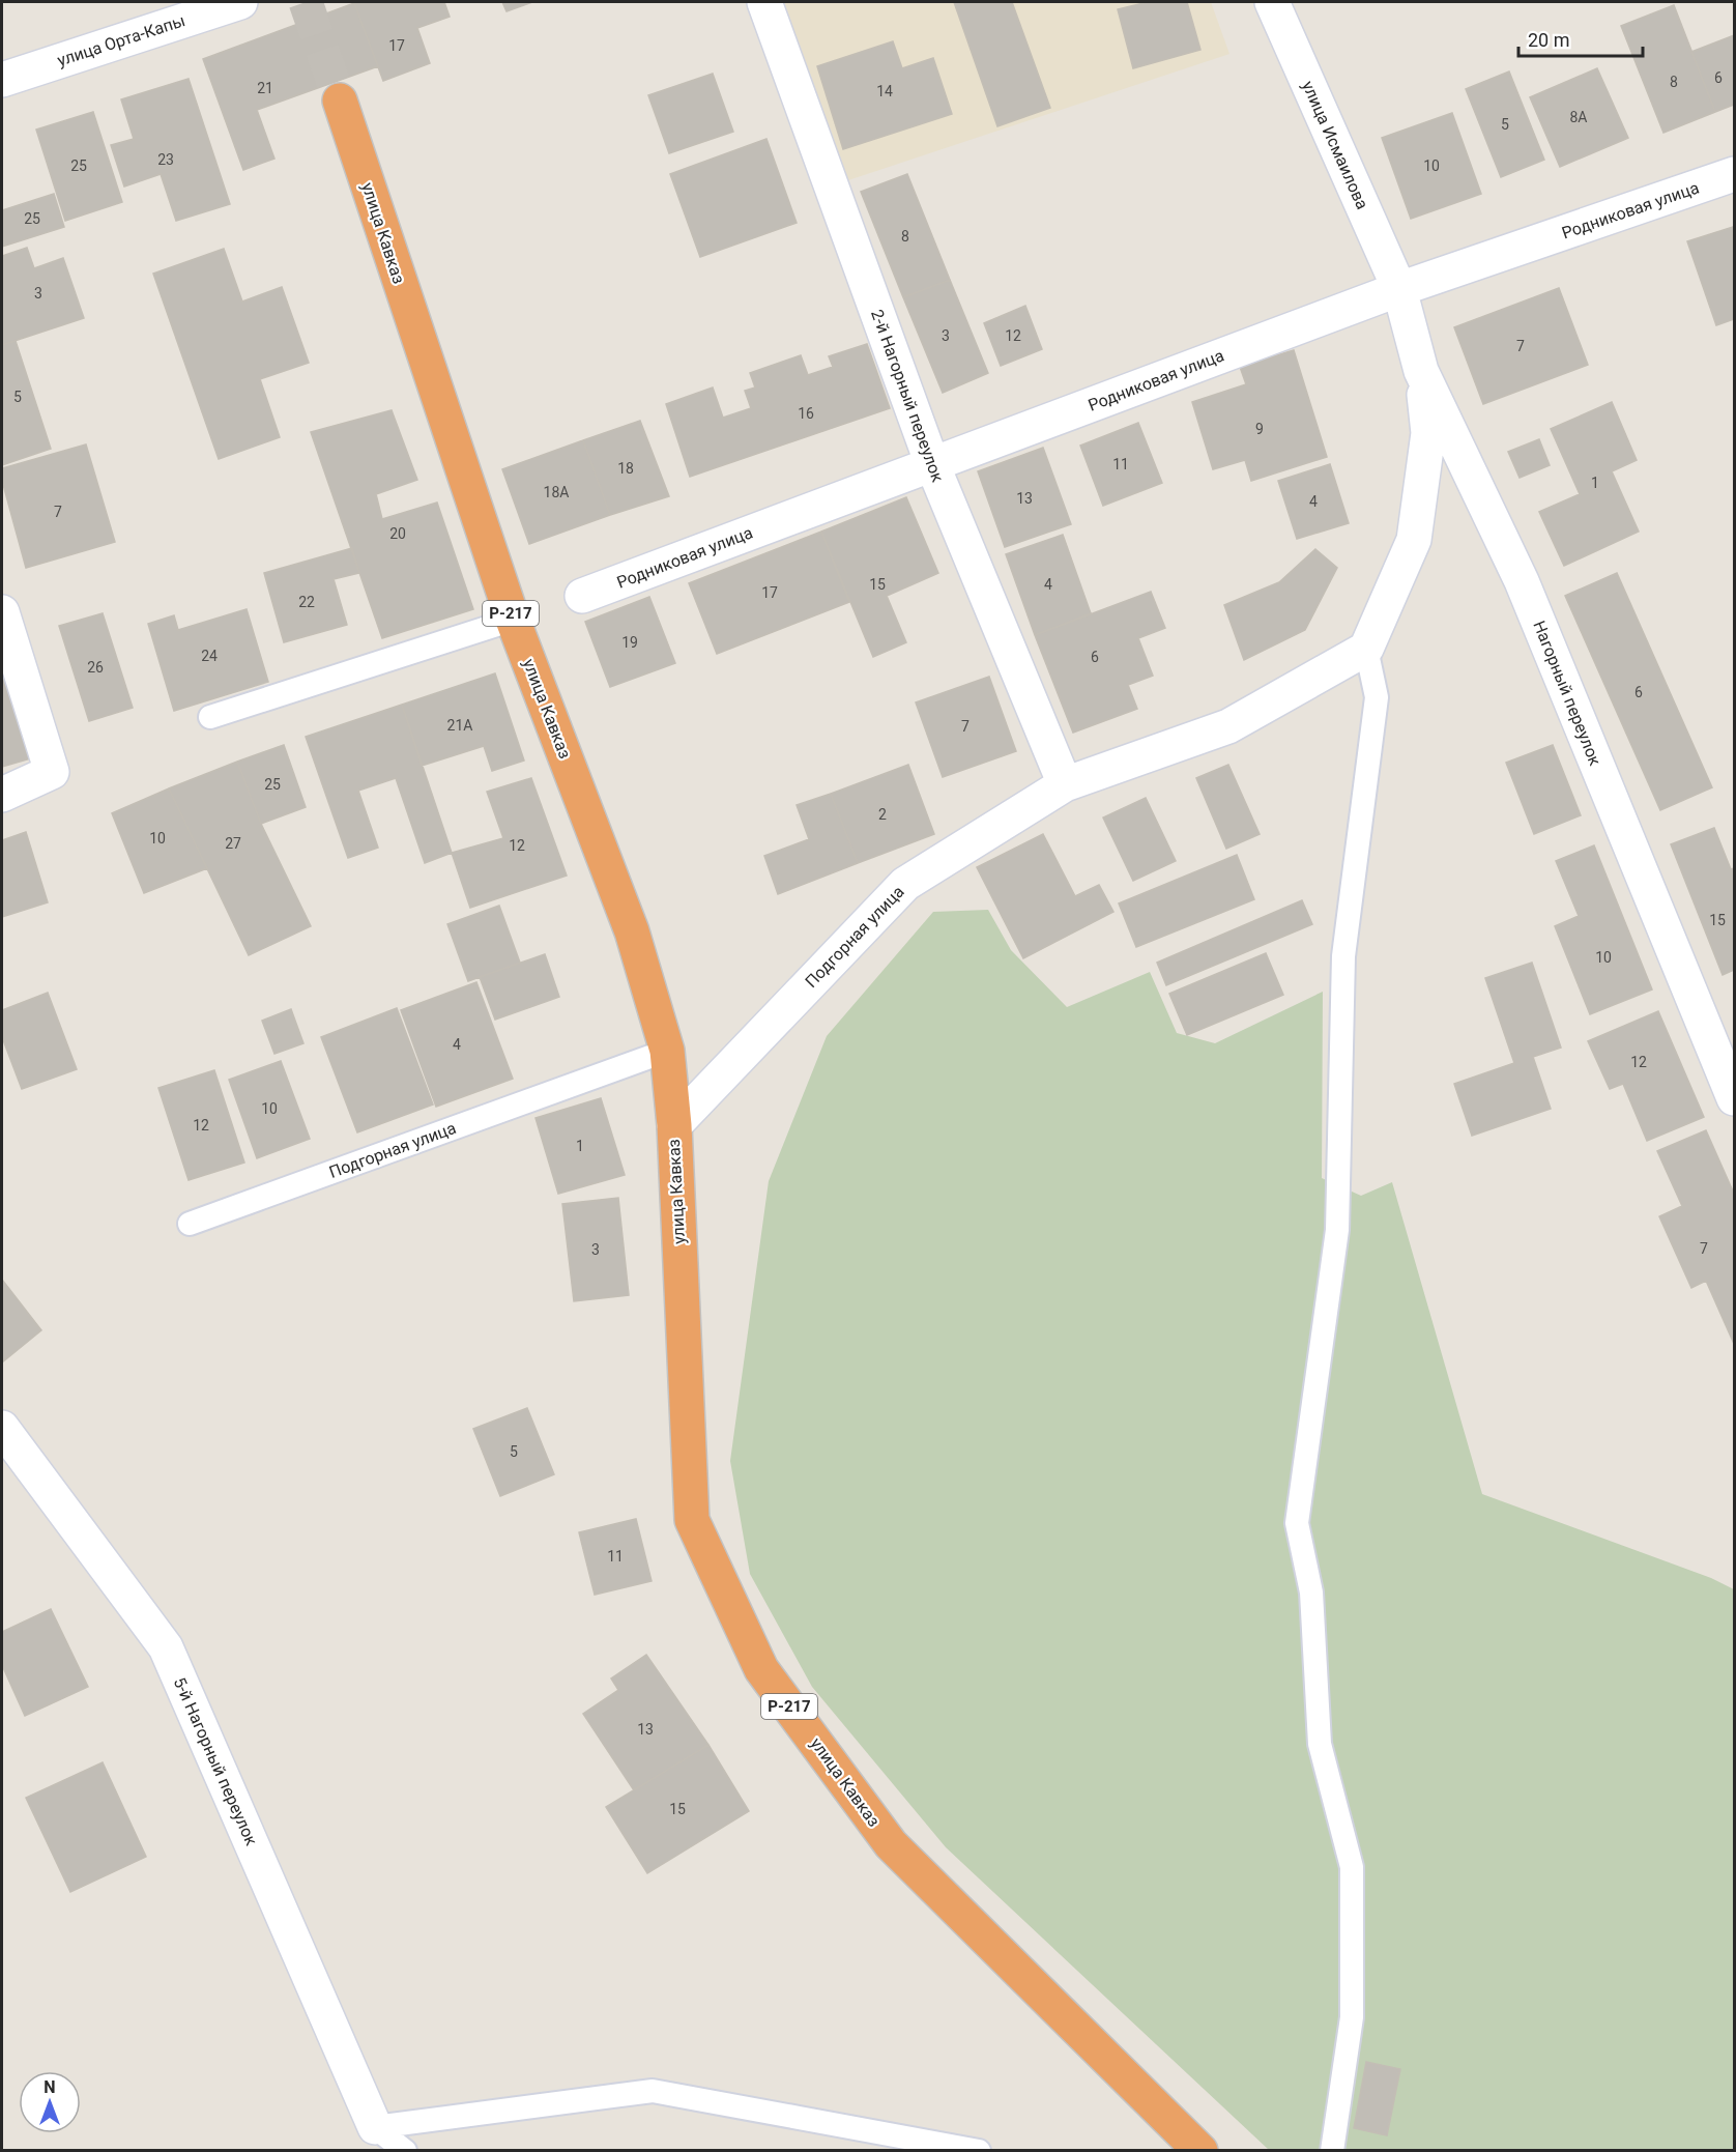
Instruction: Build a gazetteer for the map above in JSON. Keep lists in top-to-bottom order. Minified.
{"streets":{"highway":["улица Кавказ","Р-217"],"street":["улица Орта-Капы","улица Исмаилова","Родниковая улица","2-й Нагорный переулок","Нагорный переулок","Подгорная улица","5-й Нагорный переулок"]},"crossings":[["улица Исмаилова","Родниковая улица"],["улица Исмаилова","Нагорный переулок"],["Родниковая улица","2-й Нагорный переулок"],["Родниковая улица","Нагорный переулок"],["улица Кавказ","Подгорная улица"],["2-й Нагорный переулок","Подгорная улица"]],"house_numbers":["17","6","8","21","14","8А","5","23","25","10","25","8","3","3","12","7","5","16","9","11","18","1","18А","13","4","7","20","15","4","17","22","19","24","6","26","6","21А","7","25","2","10","27","12","15","10","4","12","10","12","1","7","3","5","11","13","15"],"scale_bar":"20 m","north":"top"}
